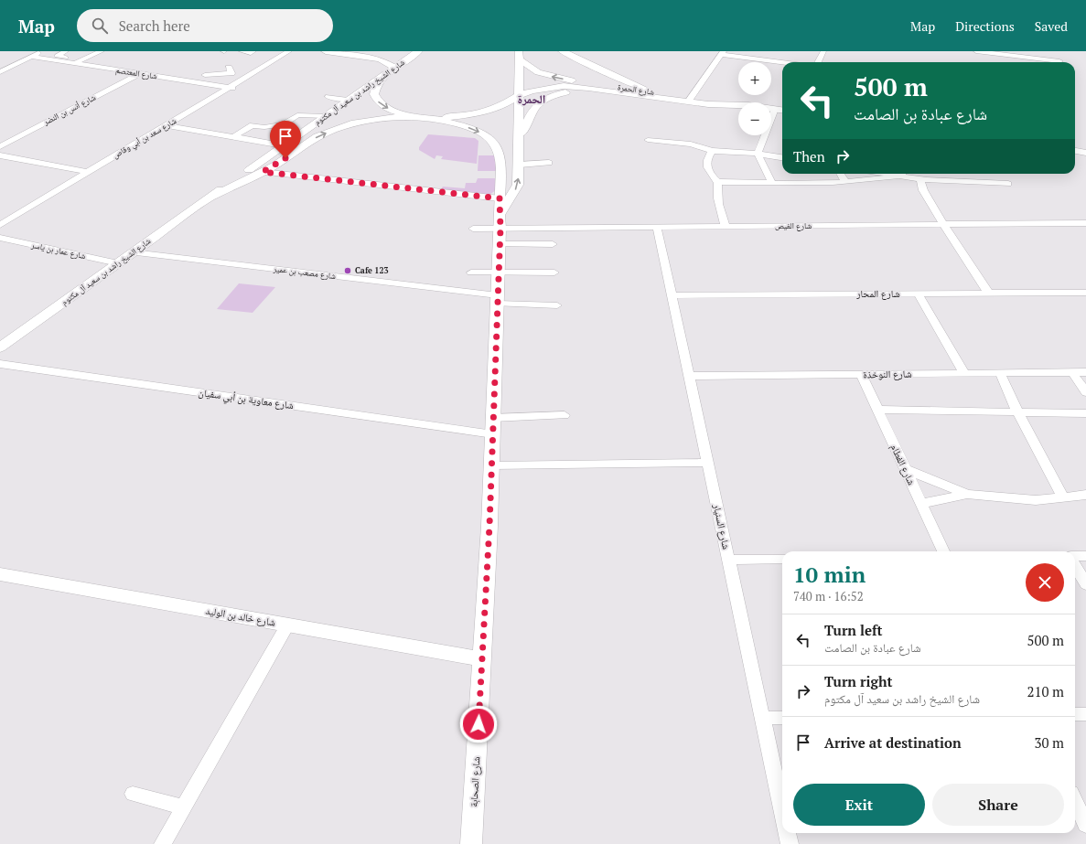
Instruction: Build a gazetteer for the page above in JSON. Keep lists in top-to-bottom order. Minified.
{"streets":{"street":["شارع المعتصم","شارع الحمرة","شارع الشيخ راشد بن سعيد آل مكتوم","شارع أنس بن النضر","شارع سعد بن أبي وقاص","شارع الغيص","شارع عمار بن ياسر","شارع مصعب بن عمير","شارع المحار","شارع النوخذة","شارع معاوية بن أبي سفيان","شارع الفطام","شارع السنيار","شارع خالد بن الوليد","شارع الصحابة"]},"crossings":[["شارع المعتصم","شارع أنس بن النضر"],["شارع المعتصم","شارع سعد بن أبي وقاص"],["شارع الحمرة","شارع الشيخ راشد بن سعيد آل مكتوم"],["شارع الشيخ راشد بن سعيد آل مكتوم","شارع الغيص"],["شارع الشيخ راشد بن سعيد آل مكتوم","شارع عمار بن ياسر"],["شارع الشيخ راشد بن سعيد آل مكتوم","شارع مصعب بن عمير"],["شارع الشيخ راشد بن سعيد آل مكتوم","شارع الصحابة"],["شارع الغيص","شارع السنيار"],["شارع الغيص","شارع الصحابة"],["شارع مصعب بن عمير","شارع الصحابة"],["شارع المحار","شارع السنيار"],["شارع النوخذة","شارع الفطام"],["شارع النوخذة","شارع السنيار"],["شارع معاوية بن أبي سفيان","شارع الصحابة"],["شارع خالد بن الوليد","شارع الصحابة"]],"districts":["الحمرة"],"places":["Cafe 123"],"page":{"header":"Map","search":"Search here","nav":["Map","Directions","Saved"],"map_buttons":["+","−"],"turn":["500 m","شارع عبادة بن الصامت"],"then":"Then","heading":["10 min","740 m · 16:52"],"list":[{"name":"Turn left","note":"شارع عبادة بن الصامت","value":"500 m"},{"name":"Turn right","note":"شارع الشيخ راشد بن سعيد آل مكتوم","value":"210 m"},{"name":"Arrive at destination","value":"30 m"}],"buttons":["Exit","Share"]}}
